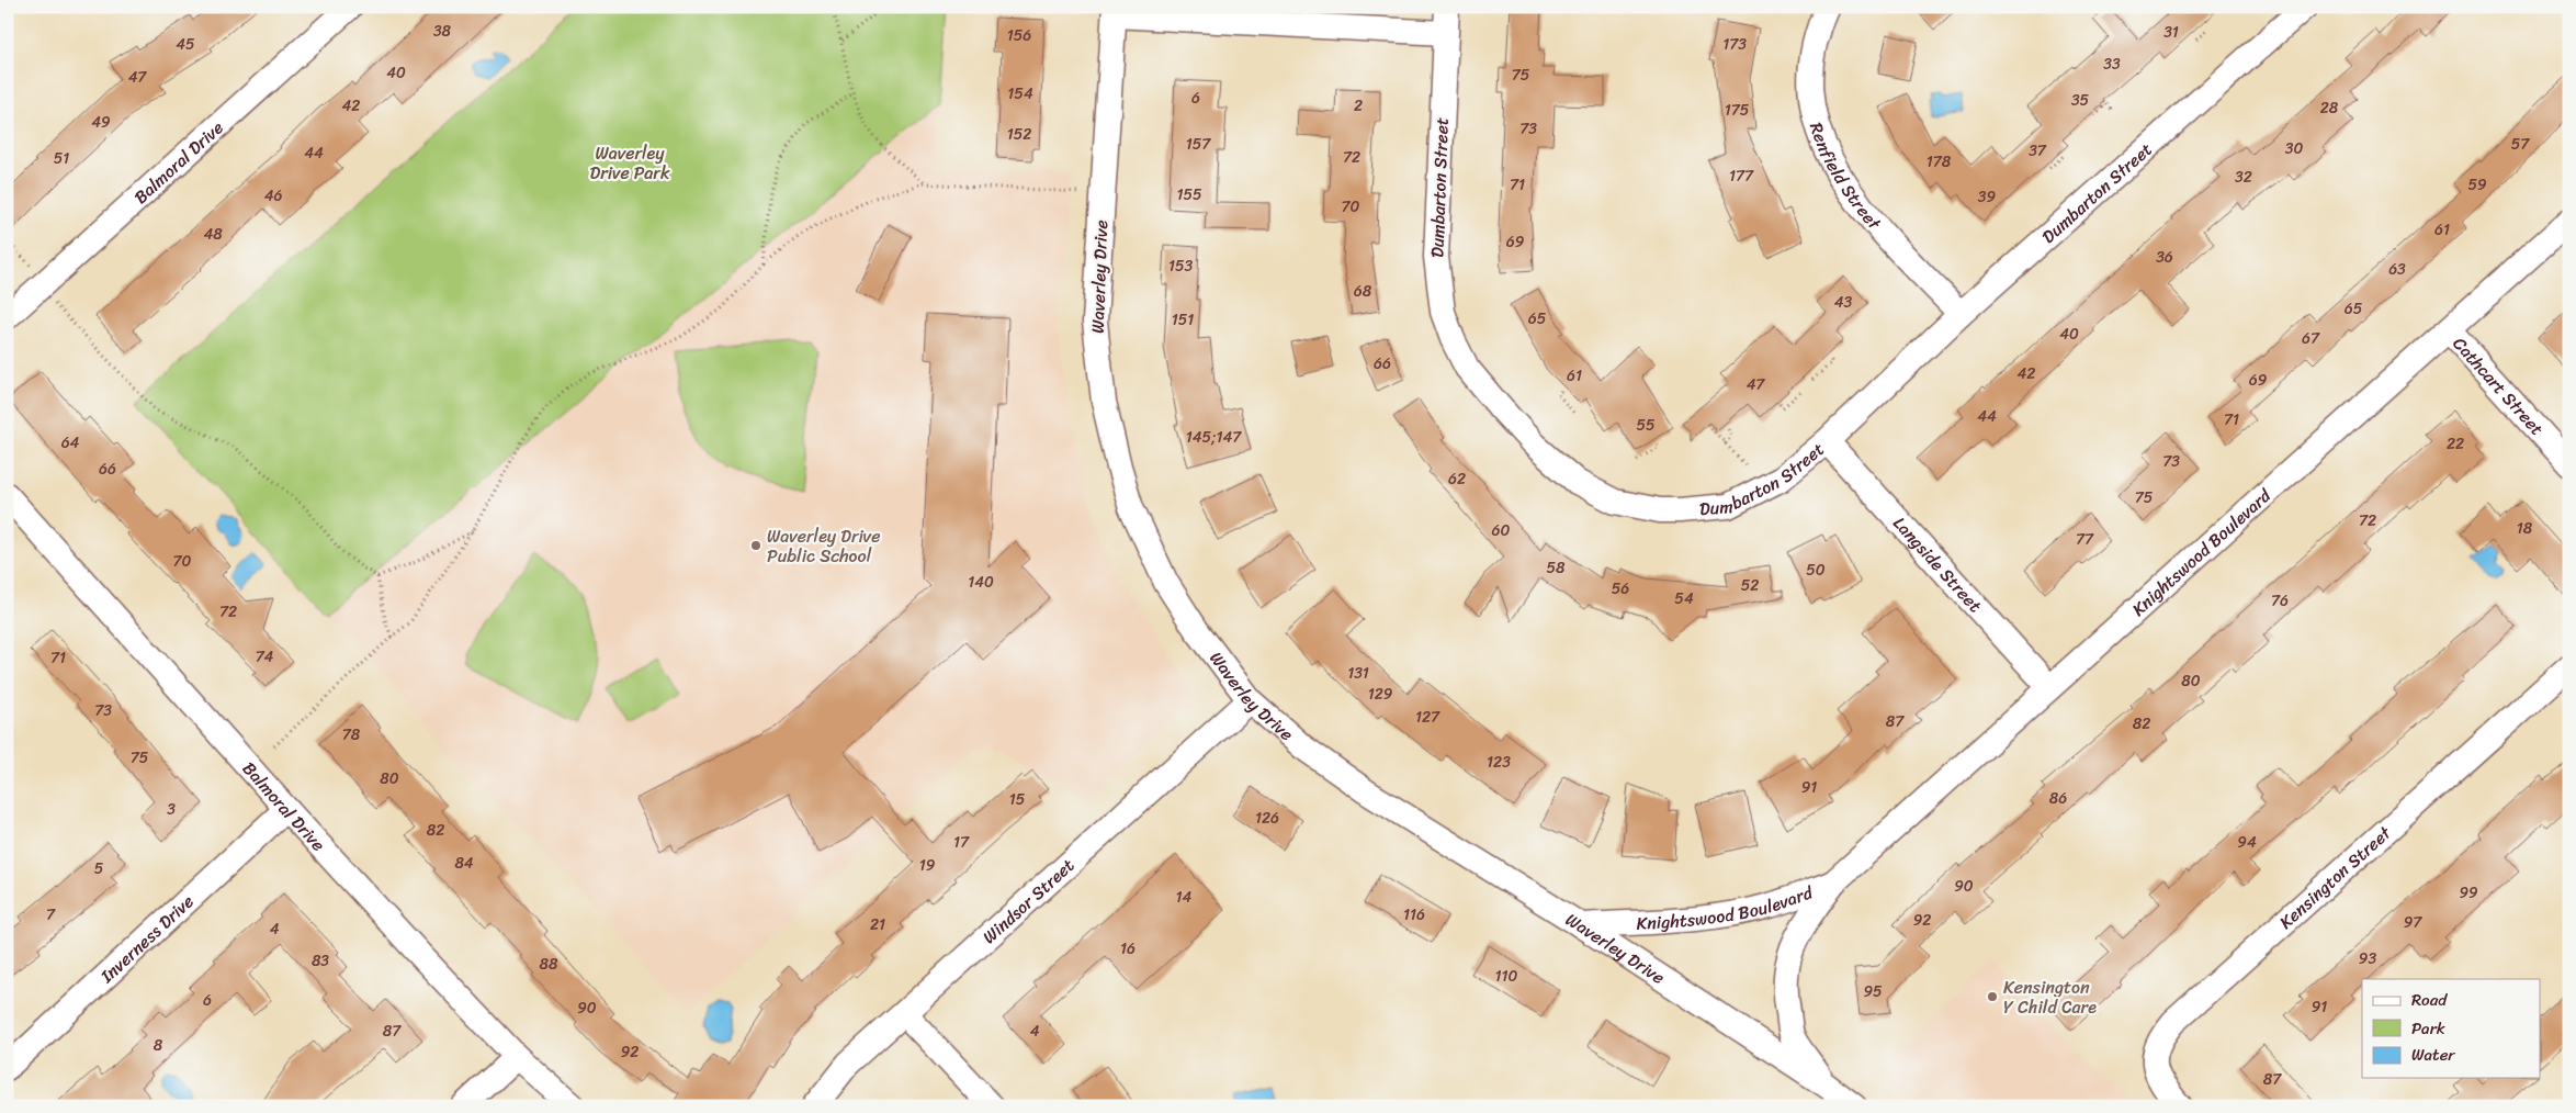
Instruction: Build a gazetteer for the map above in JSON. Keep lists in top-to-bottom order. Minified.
{"streets":{"street":["Balmoral Drive","Renfield Street","Dumbarton Street","Waverley Drive","Cathcart Street","Knightswood Boulevard","Langside Street","Kensington Street","Windsor Street","Inverness Drive"]},"crossings":[["Balmoral Drive","Inverness Drive"],["Renfield Street","Dumbarton Street"],["Dumbarton Street","Langside Street"],["Waverley Drive","Knightswood Boulevard"],["Waverley Drive","Windsor Street"],["Cathcart Street","Knightswood Boulevard"],["Knightswood Boulevard","Langside Street"]],"parks":["Waverley Drive Park"],"places":["Waverley Drive Public School","Kensington Y Child Care"],"house_numbers":["38","31","156","45","173","33","40","75","47","154","6","35","42","2","28","175","49","73","152","157","57","30","37","44","72","51","178","177","32","71","59","155","46","39","70","61","48","69","36","153","63","68","43","65","65","151","40","67","66","42","61","69","47","44","71","55","145;147","64","22","73","66","62","75","72","18","60","77","70","58","50","140","52","56","54","76","72","74","71","131","80","129","73","127","87","82","78","75","123","80","91","86","15","3","126","82","17","94","84","19","5","90","99","14","7","116","92","97","21","4","16","93","83","88","110","95","6","91","90","87","4","8","92","87"],"legend":["Road","Park","Water"]}
